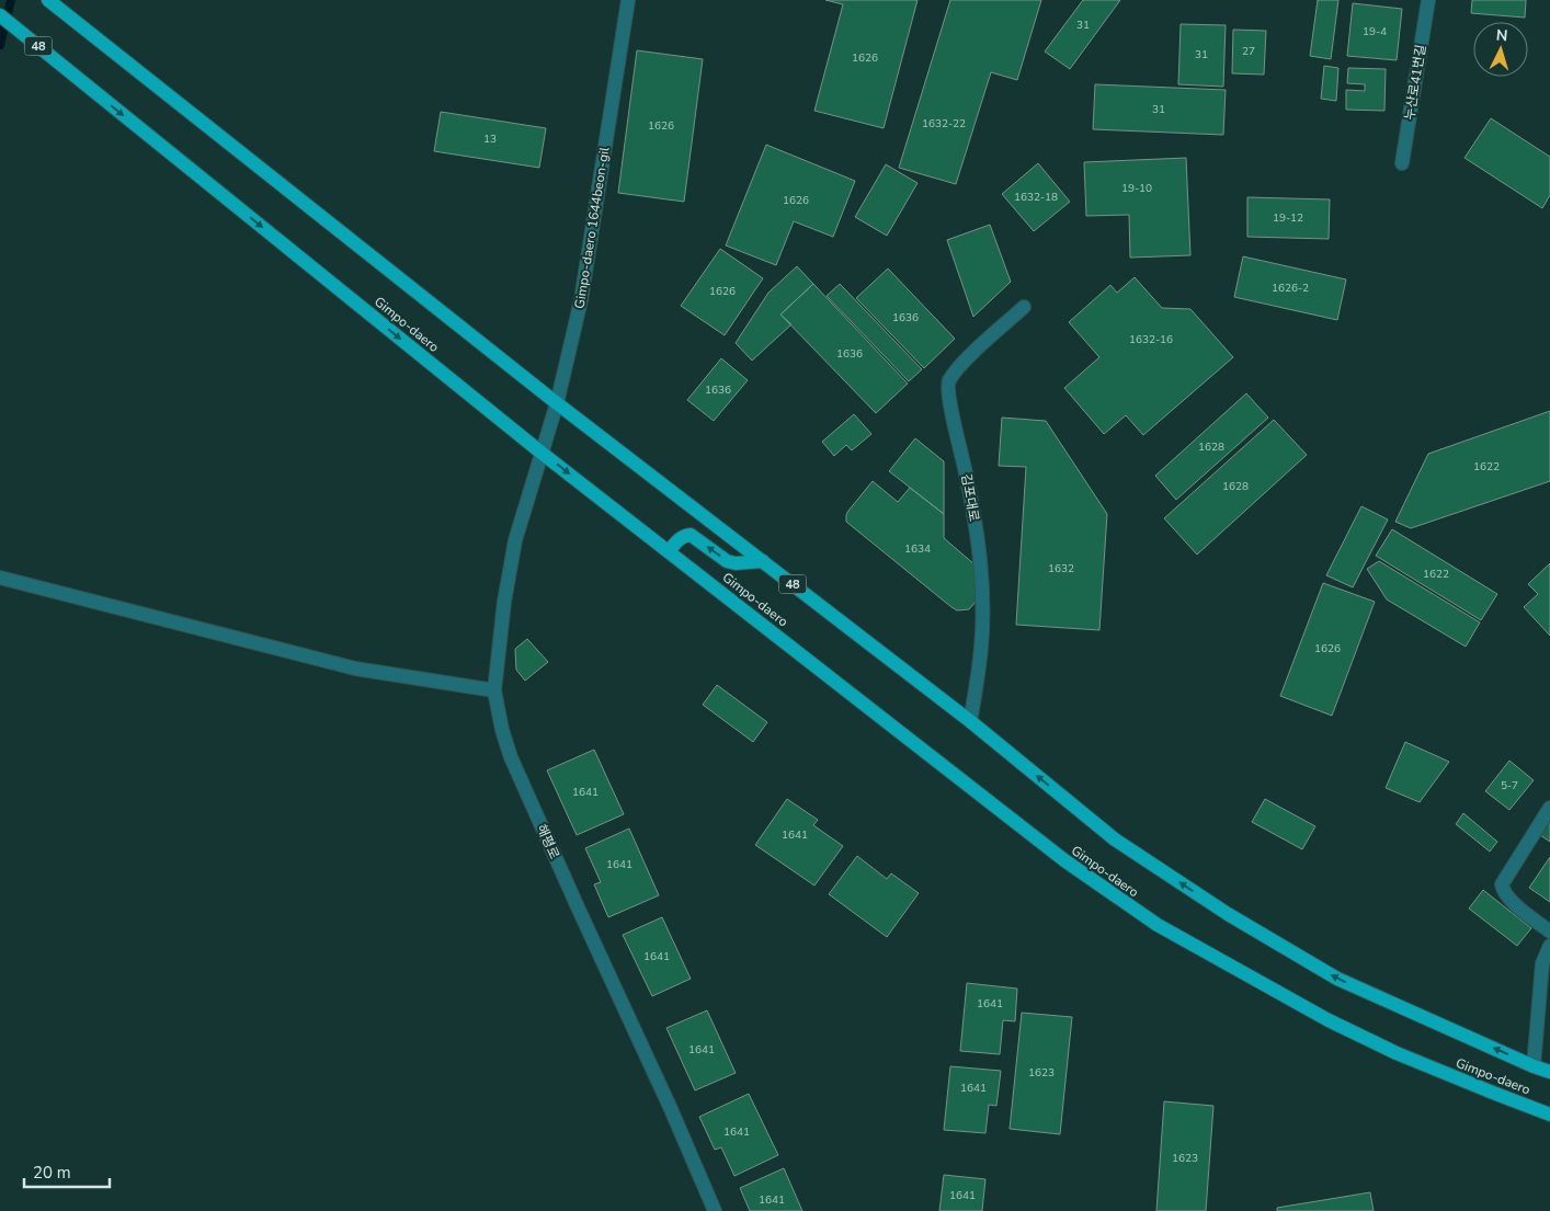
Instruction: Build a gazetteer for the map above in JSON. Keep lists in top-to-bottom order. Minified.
{"streets":{"main road":["48","Gimpo-daero"],"lane":["누산로41번길","Gimpo-daero 1644beon-gil","김포대로","해평로"]},"crossings":[["Gimpo-daero 1644beon-gil","Gimpo-daero"],["Gimpo-daero 1644beon-gil","해평로"],["Gimpo-daero","김포대로"],["Gimpo-daero","해평로"]],"house_numbers":["31","19-4","27","31","1626","31","1632-22","1626","13","19-10","1632-18","1626","19-12","1626-2","1626","1636","1632-16","1636","1636","1628","1622","1628","1634","1632","1622","1626","5-7","1641","1641","1641","1641","1641","1641","1623","1641","1641","1623","1641","1641"],"scale_bar":"20 m","north":"top"}
